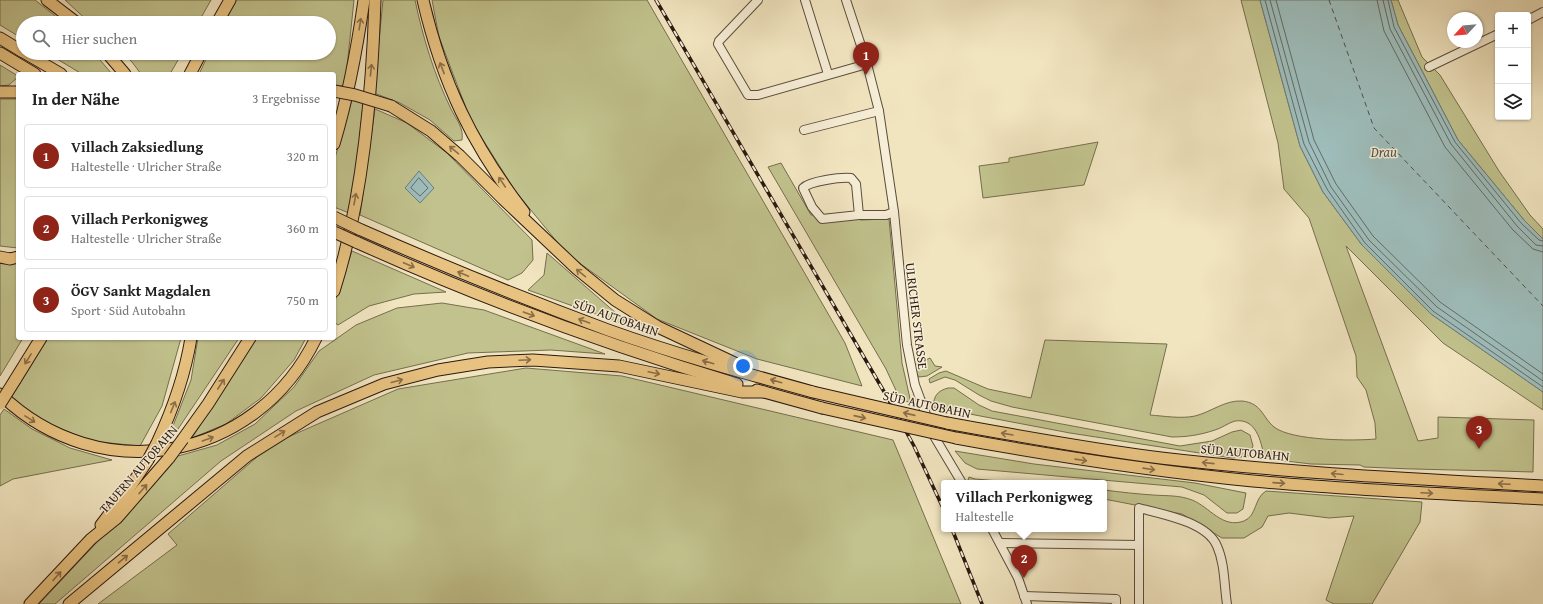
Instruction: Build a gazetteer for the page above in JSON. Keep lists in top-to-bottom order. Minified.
{"streets":{"highway":["SÜD AUTOBAHN","TAUERN AUTOBAHN"],"street":["ULRICHER STRASSE"]},"water":["Drau"],"north":"bottom left","page":{"map_buttons":["+","−"],"search":"Hier suchen","pins":["1","3","2"],"heading":["In der Nähe","3 Ergebnisse"],"list":[{"mark":"1","name":"Villach Zaksiedlung","note":"Haltestelle · Ulricher Straße","value":"320 m"},{"mark":"2","name":"Villach Perkonigweg","note":"Haltestelle · Ulricher Straße","value":"360 m"},{"mark":"3","name":"ÖGV Sankt Magdalen","note":"Sport · Süd Autobahn","value":"750 m"}],"popup":["Villach Perkonigweg","Haltestelle"]}}
